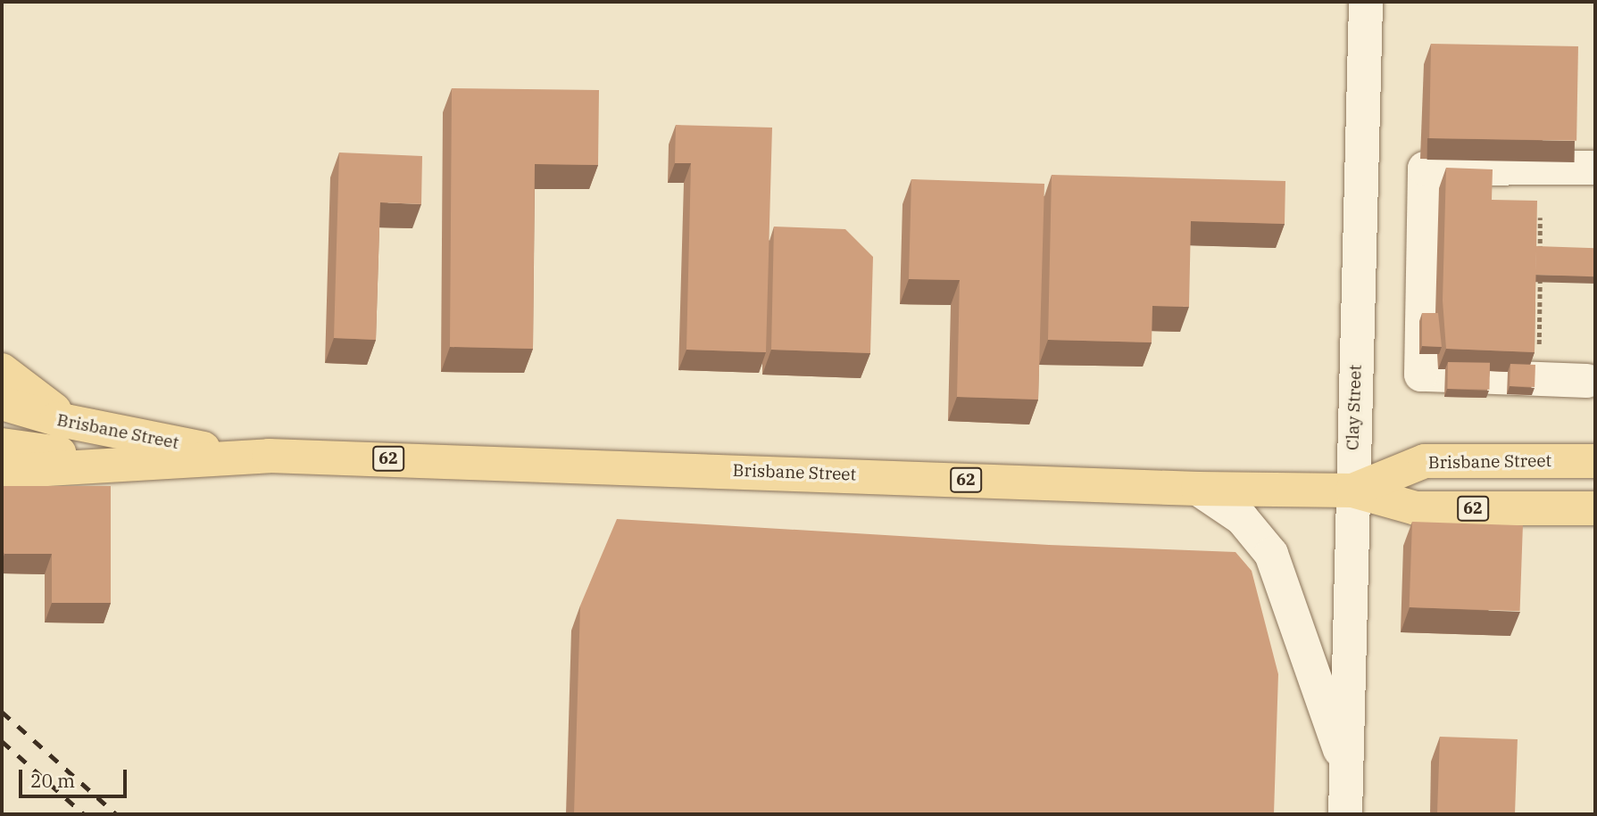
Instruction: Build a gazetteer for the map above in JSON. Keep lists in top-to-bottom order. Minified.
{"streets":{"main road":["Brisbane Street","62"],"street":["Clay Street"]},"crossings":[["Clay Street","Brisbane Street"],["Brisbane Street","62"]],"scale_bar":"20 m"}
